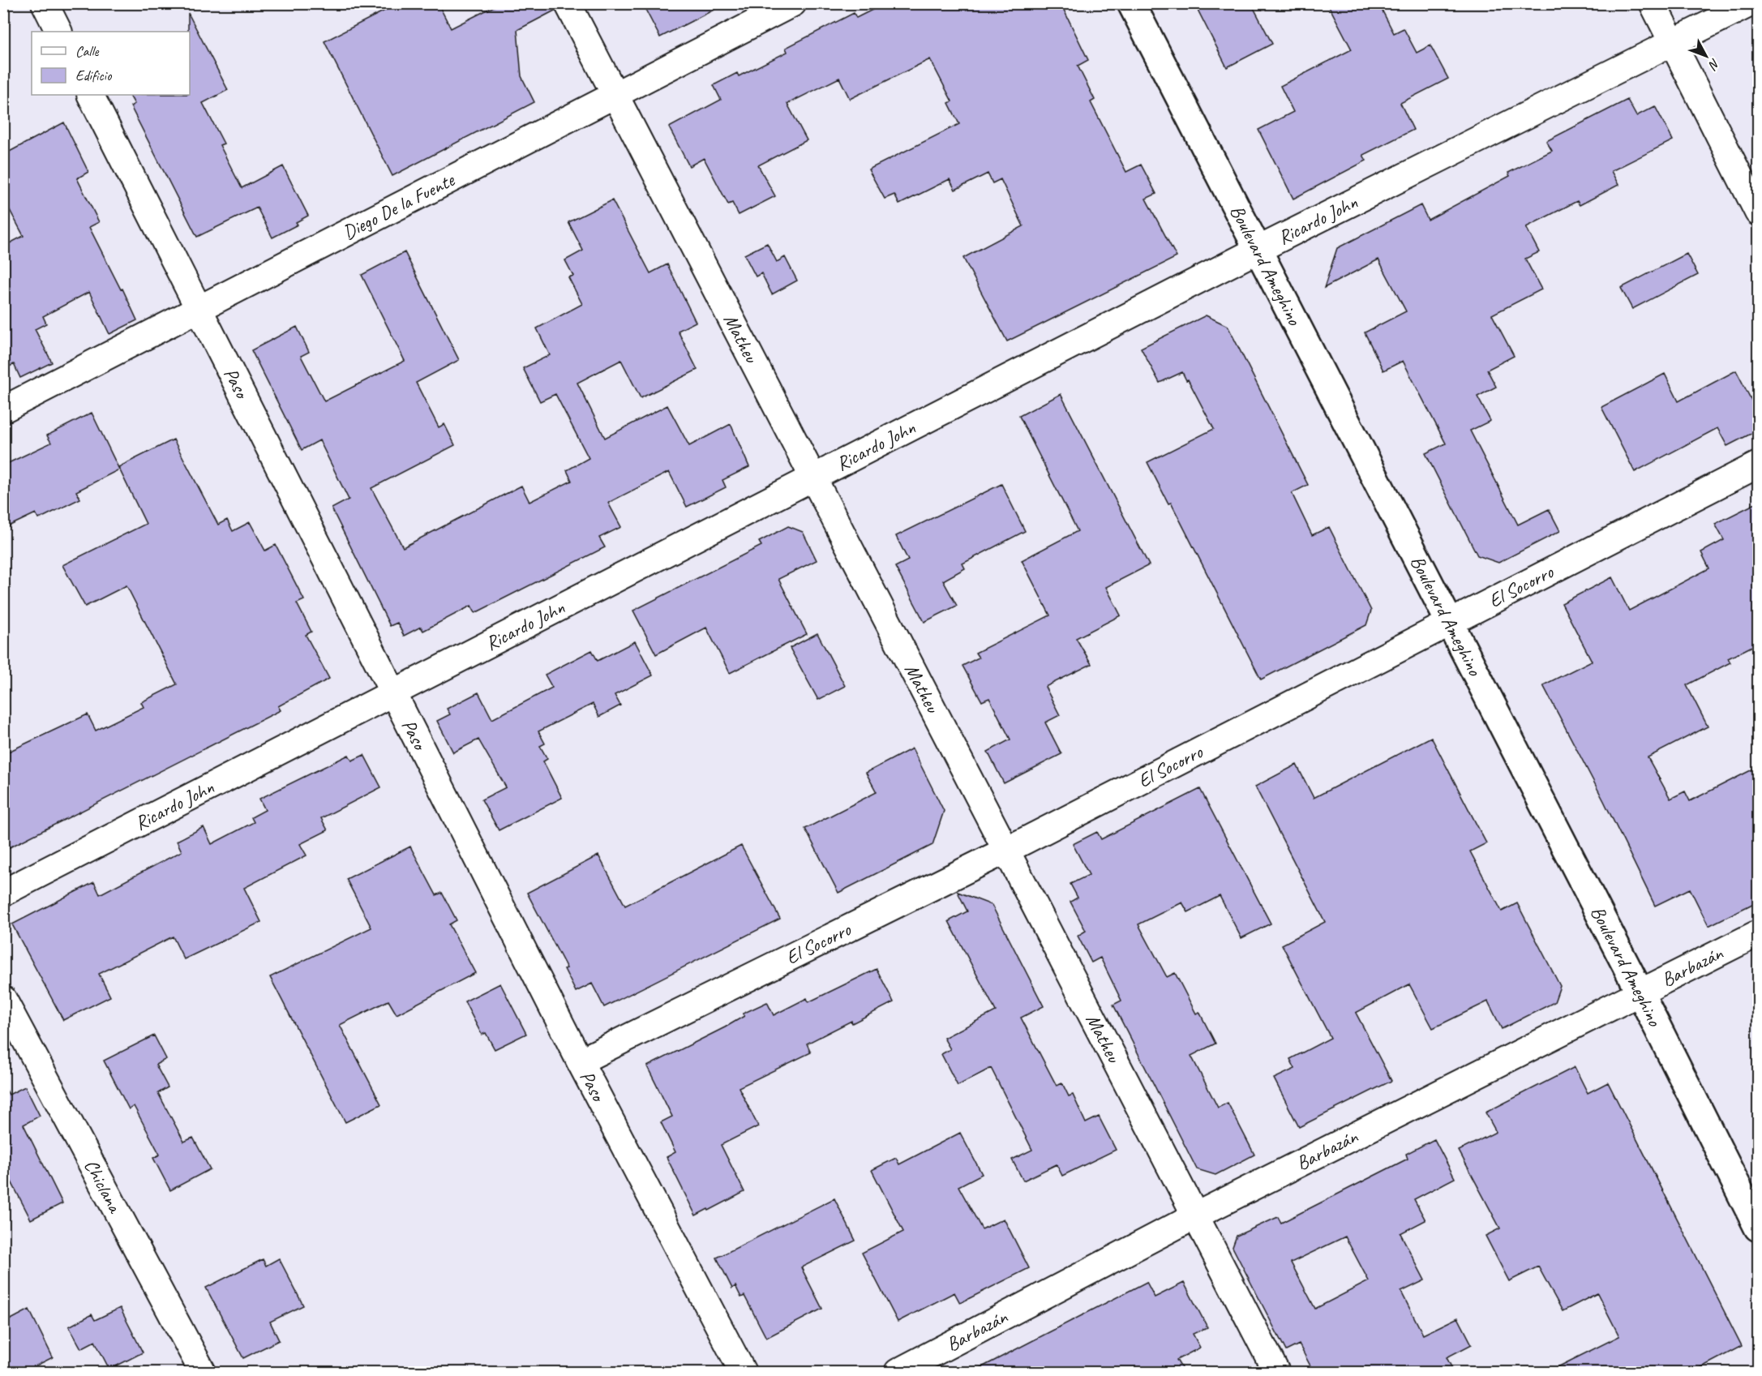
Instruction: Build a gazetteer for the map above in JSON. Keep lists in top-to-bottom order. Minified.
{"streets":{"main road":["Boulevard Ameghino"],"street":["Diego De la Fuente","Ricardo John","Matheu","Paso","El Socorro","Barbazán","Chiclana"]},"crossings":[["Diego De la Fuente","Matheu"],["Diego De la Fuente","Paso"],["Ricardo John","Boulevard Ameghino"],["Ricardo John","Matheu"],["Ricardo John","Paso"],["Boulevard Ameghino","El Socorro"],["Boulevard Ameghino","Barbazán"],["Matheu","El Socorro"],["Matheu","Barbazán"],["Paso","El Socorro"]],"legend":["Calle","Edificio"],"north":"bottom right"}
